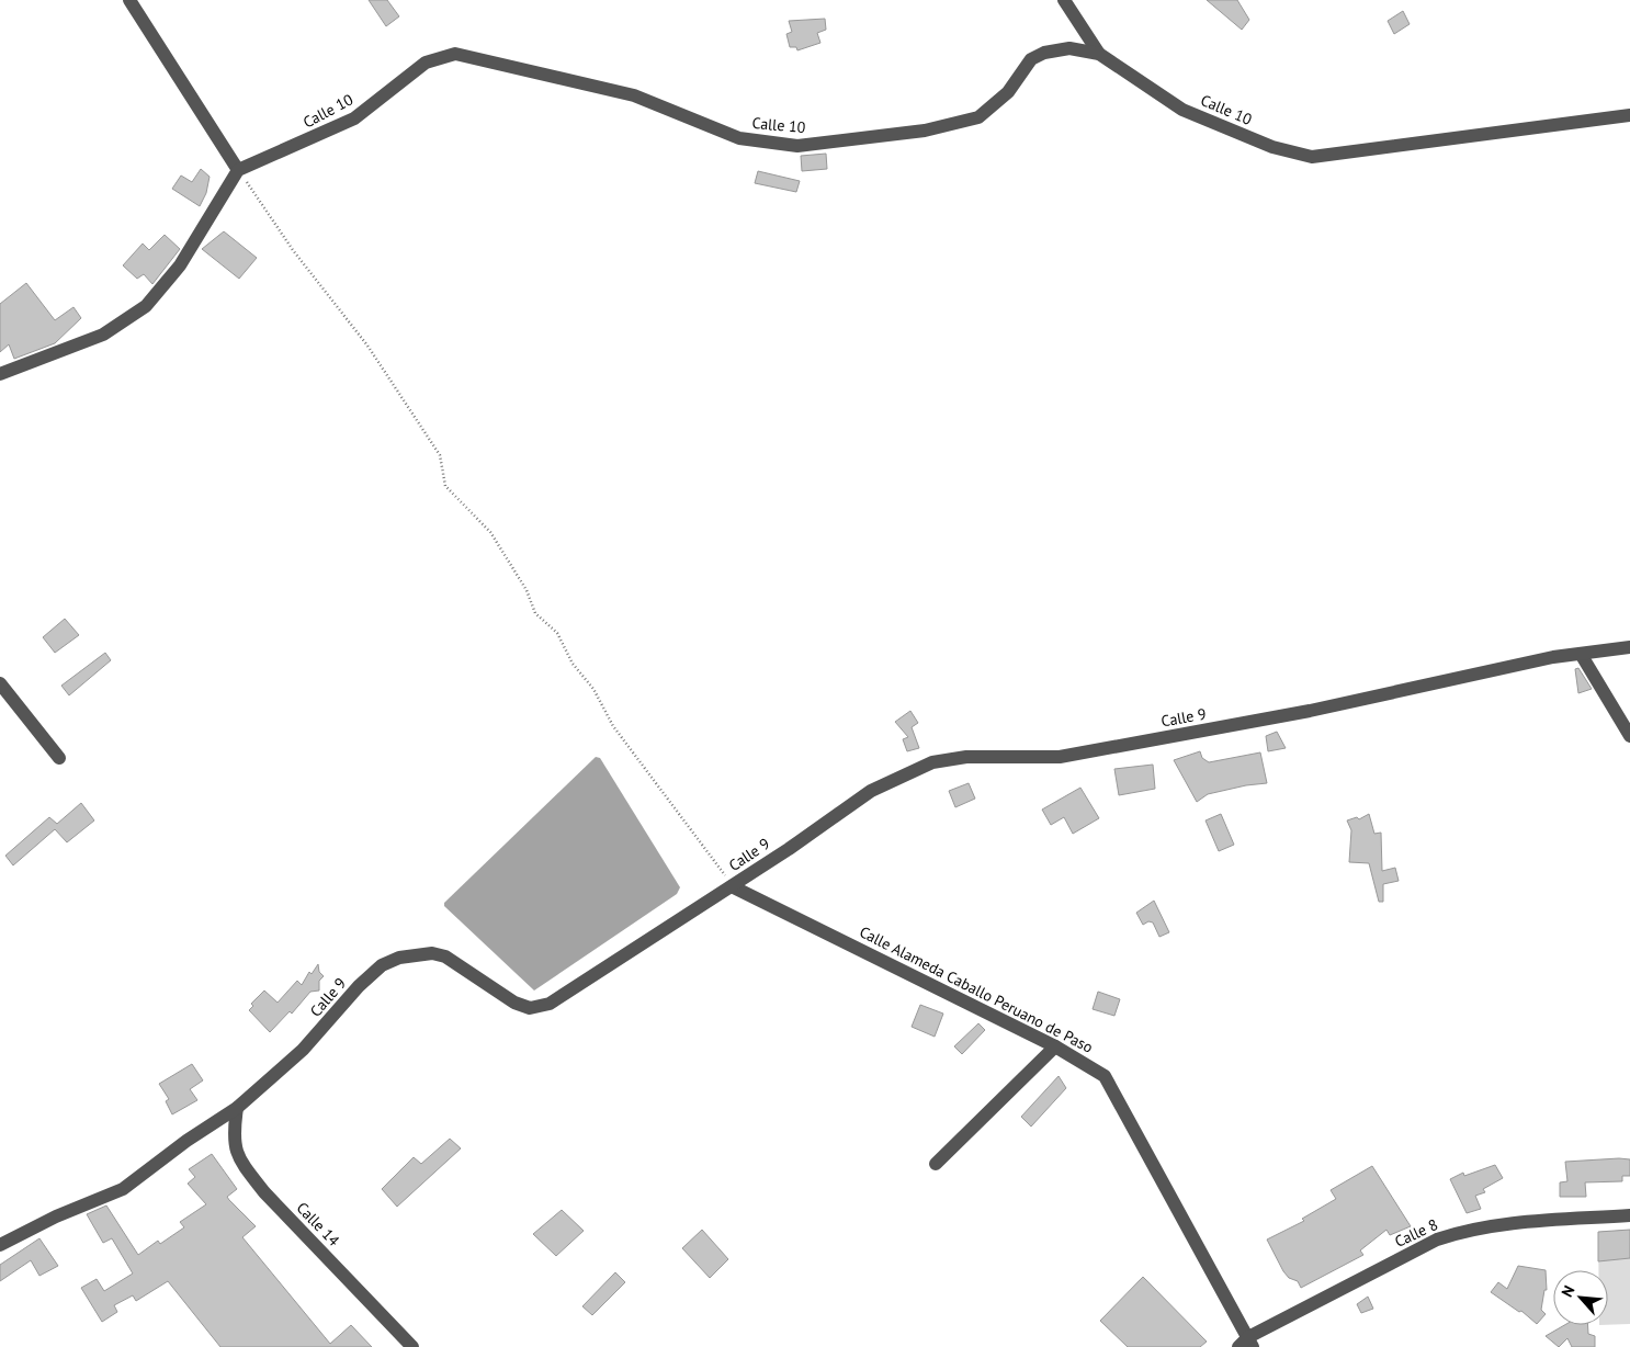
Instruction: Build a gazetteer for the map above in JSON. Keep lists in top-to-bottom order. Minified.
{"streets":{"street":["Calle 10","Calle 9","Calle Alameda Caballo Peruano de Paso","Calle 14","Calle 8"]},"crossings":[["Calle 9","Calle Alameda Caballo Peruano de Paso"],["Calle 9","Calle 14"],["Calle Alameda Caballo Peruano de Paso","Calle 8"]],"north":"top left"}
